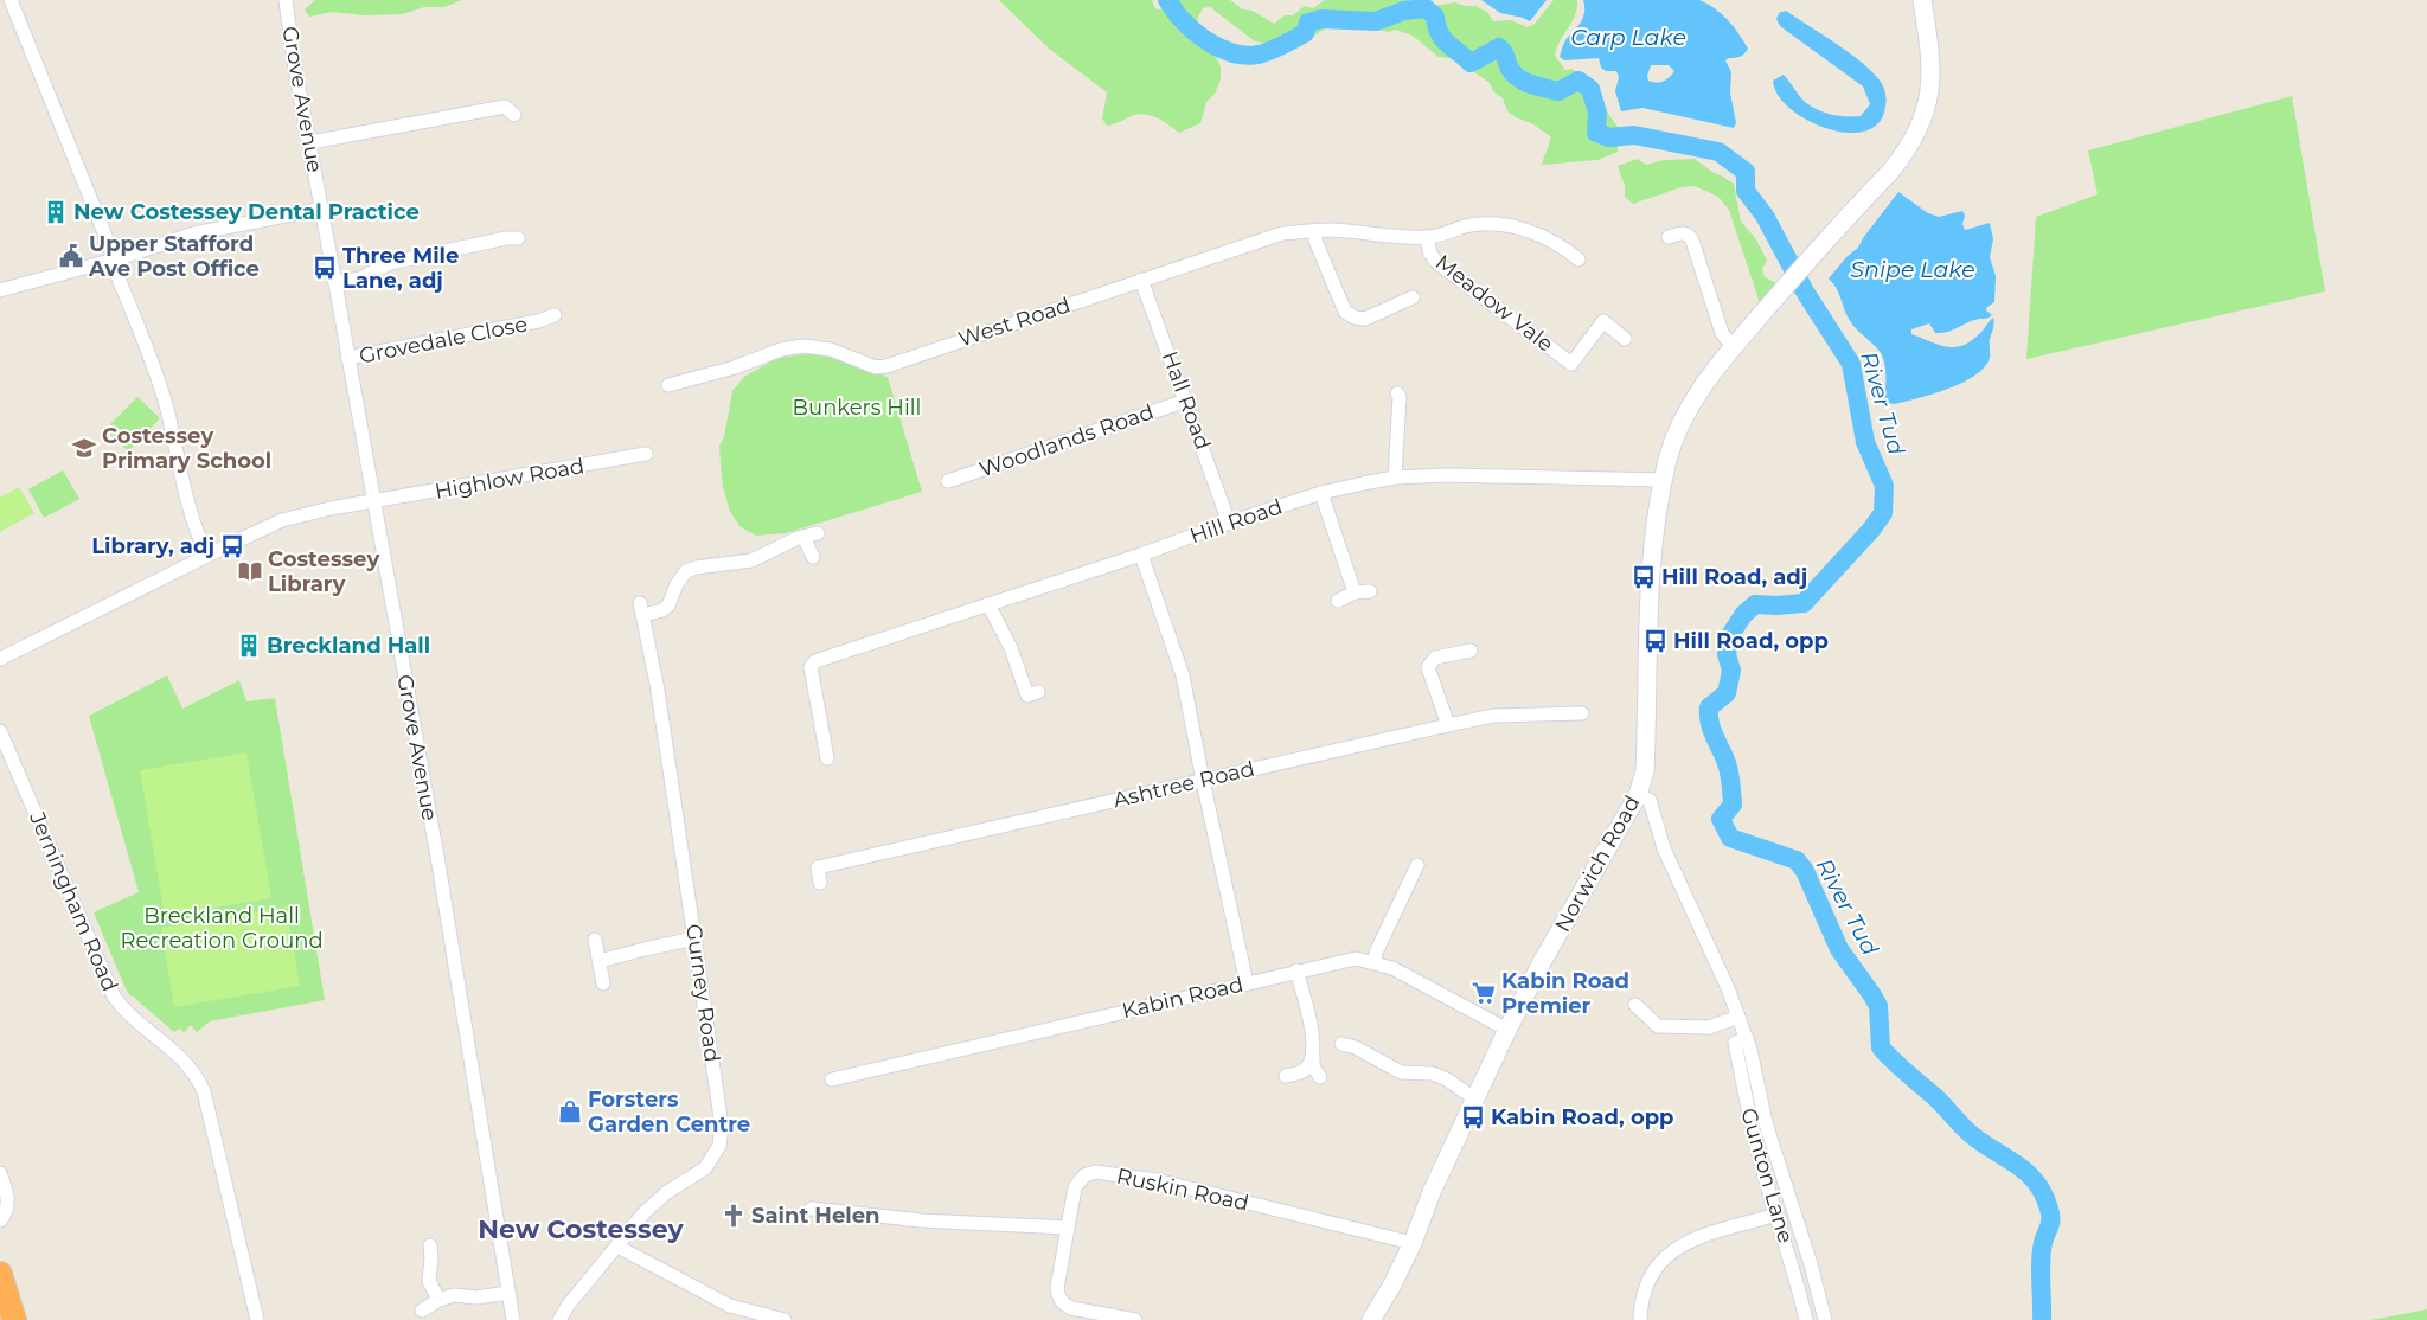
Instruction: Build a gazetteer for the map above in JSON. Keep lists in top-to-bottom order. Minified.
{"streets":{"street":["Grove Avenue","Meadow Vale","West Road","Grovedale Close","Hall Road","Woodlands Road","Highlow Road","Hill Road","Ashtree Road","Norwich Road","Jerningham Road","Gurney Road","Kabin Road","Gunton Lane","Ruskin Road"]},"crossings":[["Grove Avenue","Grovedale Close"],["Grove Avenue","Highlow Road"],["Meadow Vale","West Road"],["West Road","Hall Road"],["Hall Road","Woodlands Road"],["Hall Road","Hill Road"],["Hill Road","Norwich Road"],["Norwich Road","Kabin Road"],["Norwich Road","Gunton Lane"],["Norwich Road","Ruskin Road"]],"districts":["New Costessey"],"water":["Carp Lake","Snipe Lake","River Tud"],"parks":["Bunkers Hill","Breckland Hall Recreation Ground"],"places":{"building":["New Costessey Dental Practice","Breckland Hall"],"public building":["Upper Stafford Ave Post Office"],"bus stop":["Three Mile Lane, adj","Library, adj","Hill Road, adj","Hill Road, opp","Kabin Road, opp"],"school or university":["Costessey Primary School"],"library":["Costessey Library"],"supermarket":["Kabin Road Premier"],"shop":["Forsters Garden Centre"],"church":["Saint Helen"]}}
